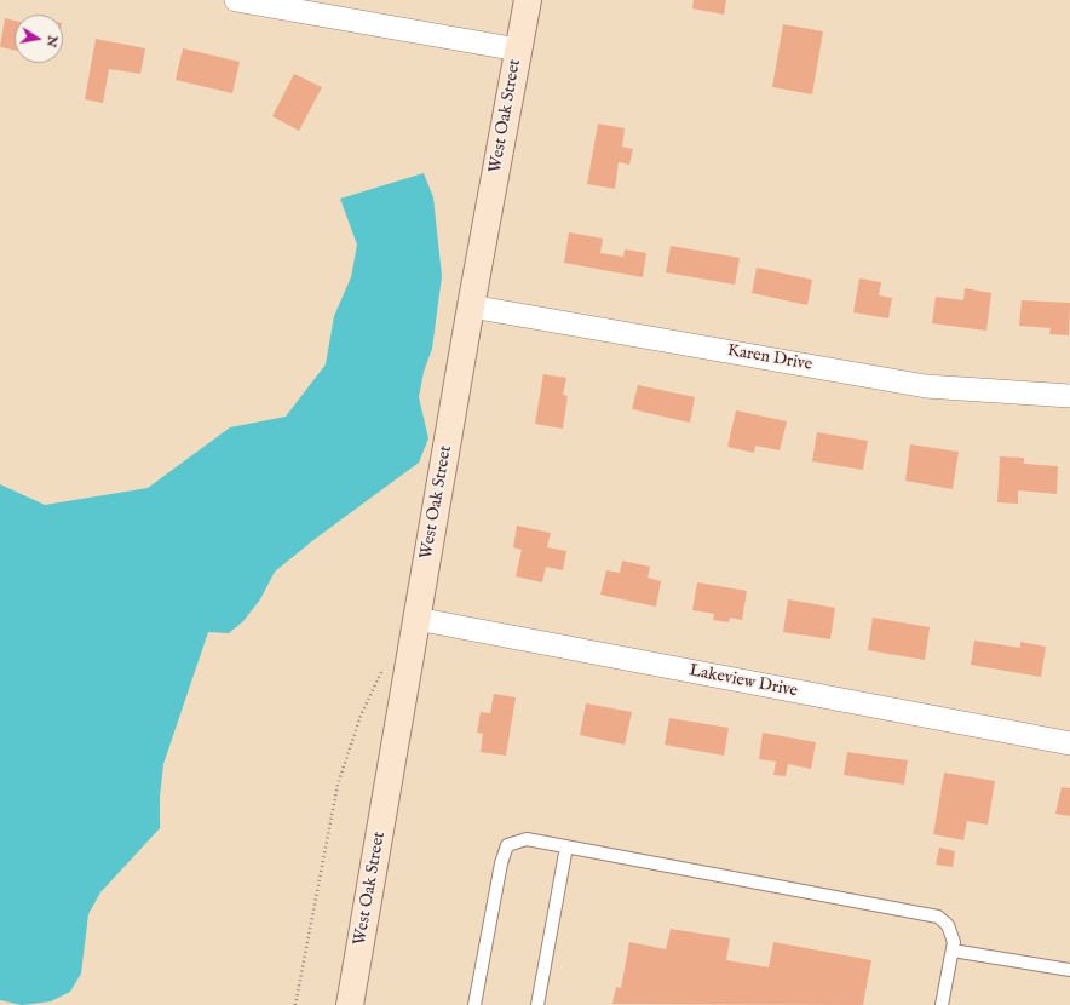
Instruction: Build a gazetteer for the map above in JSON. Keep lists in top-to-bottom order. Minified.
{"streets":{"main road":["West Oak Street"],"street":["Karen Drive","Lakeview Drive"]},"crossings":[["West Oak Street","Karen Drive"],["West Oak Street","Lakeview Drive"]],"north":"right"}
